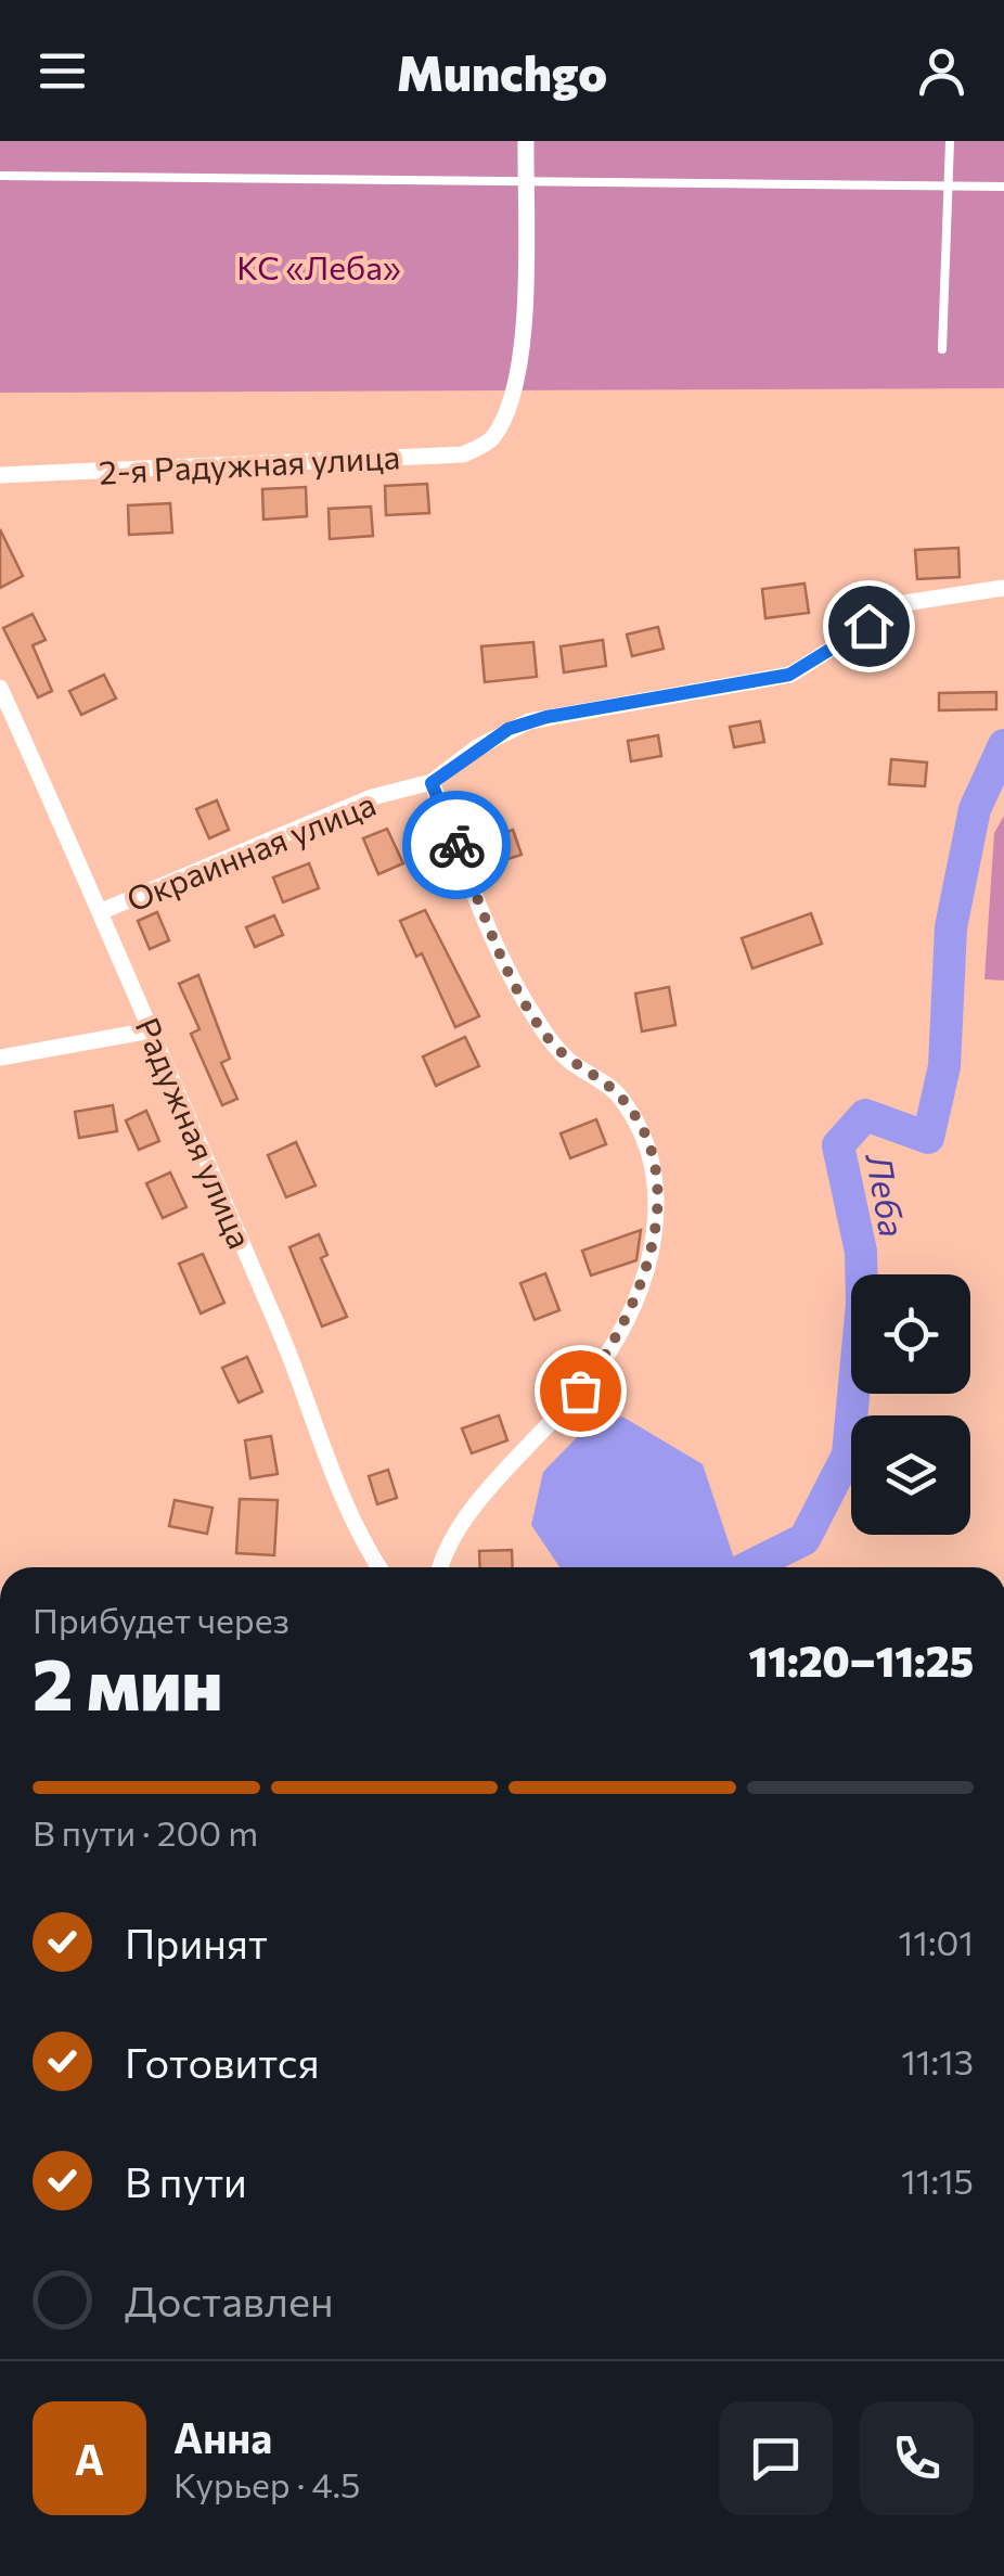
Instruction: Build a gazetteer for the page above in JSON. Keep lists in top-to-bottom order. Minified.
{"streets":{"street":["2-я Радужная улица","Окраинная улица","Радужная улица"]},"crossings":[["Окраинная улица","Радужная улица"]],"water":["Леба"],"parks":["КС «Леба»"],"page":{"header":"Munchgo","heading":["2 мин","Прибудет через","11:20–11:25"],"panel":["Анна","Курьер · 4.5"],"bar":"В пути · 200 m","list":[["Принят","11:01"],["Готовится","11:13"],["В пути","11:15"],"Доставлен"],"round":"А"}}
